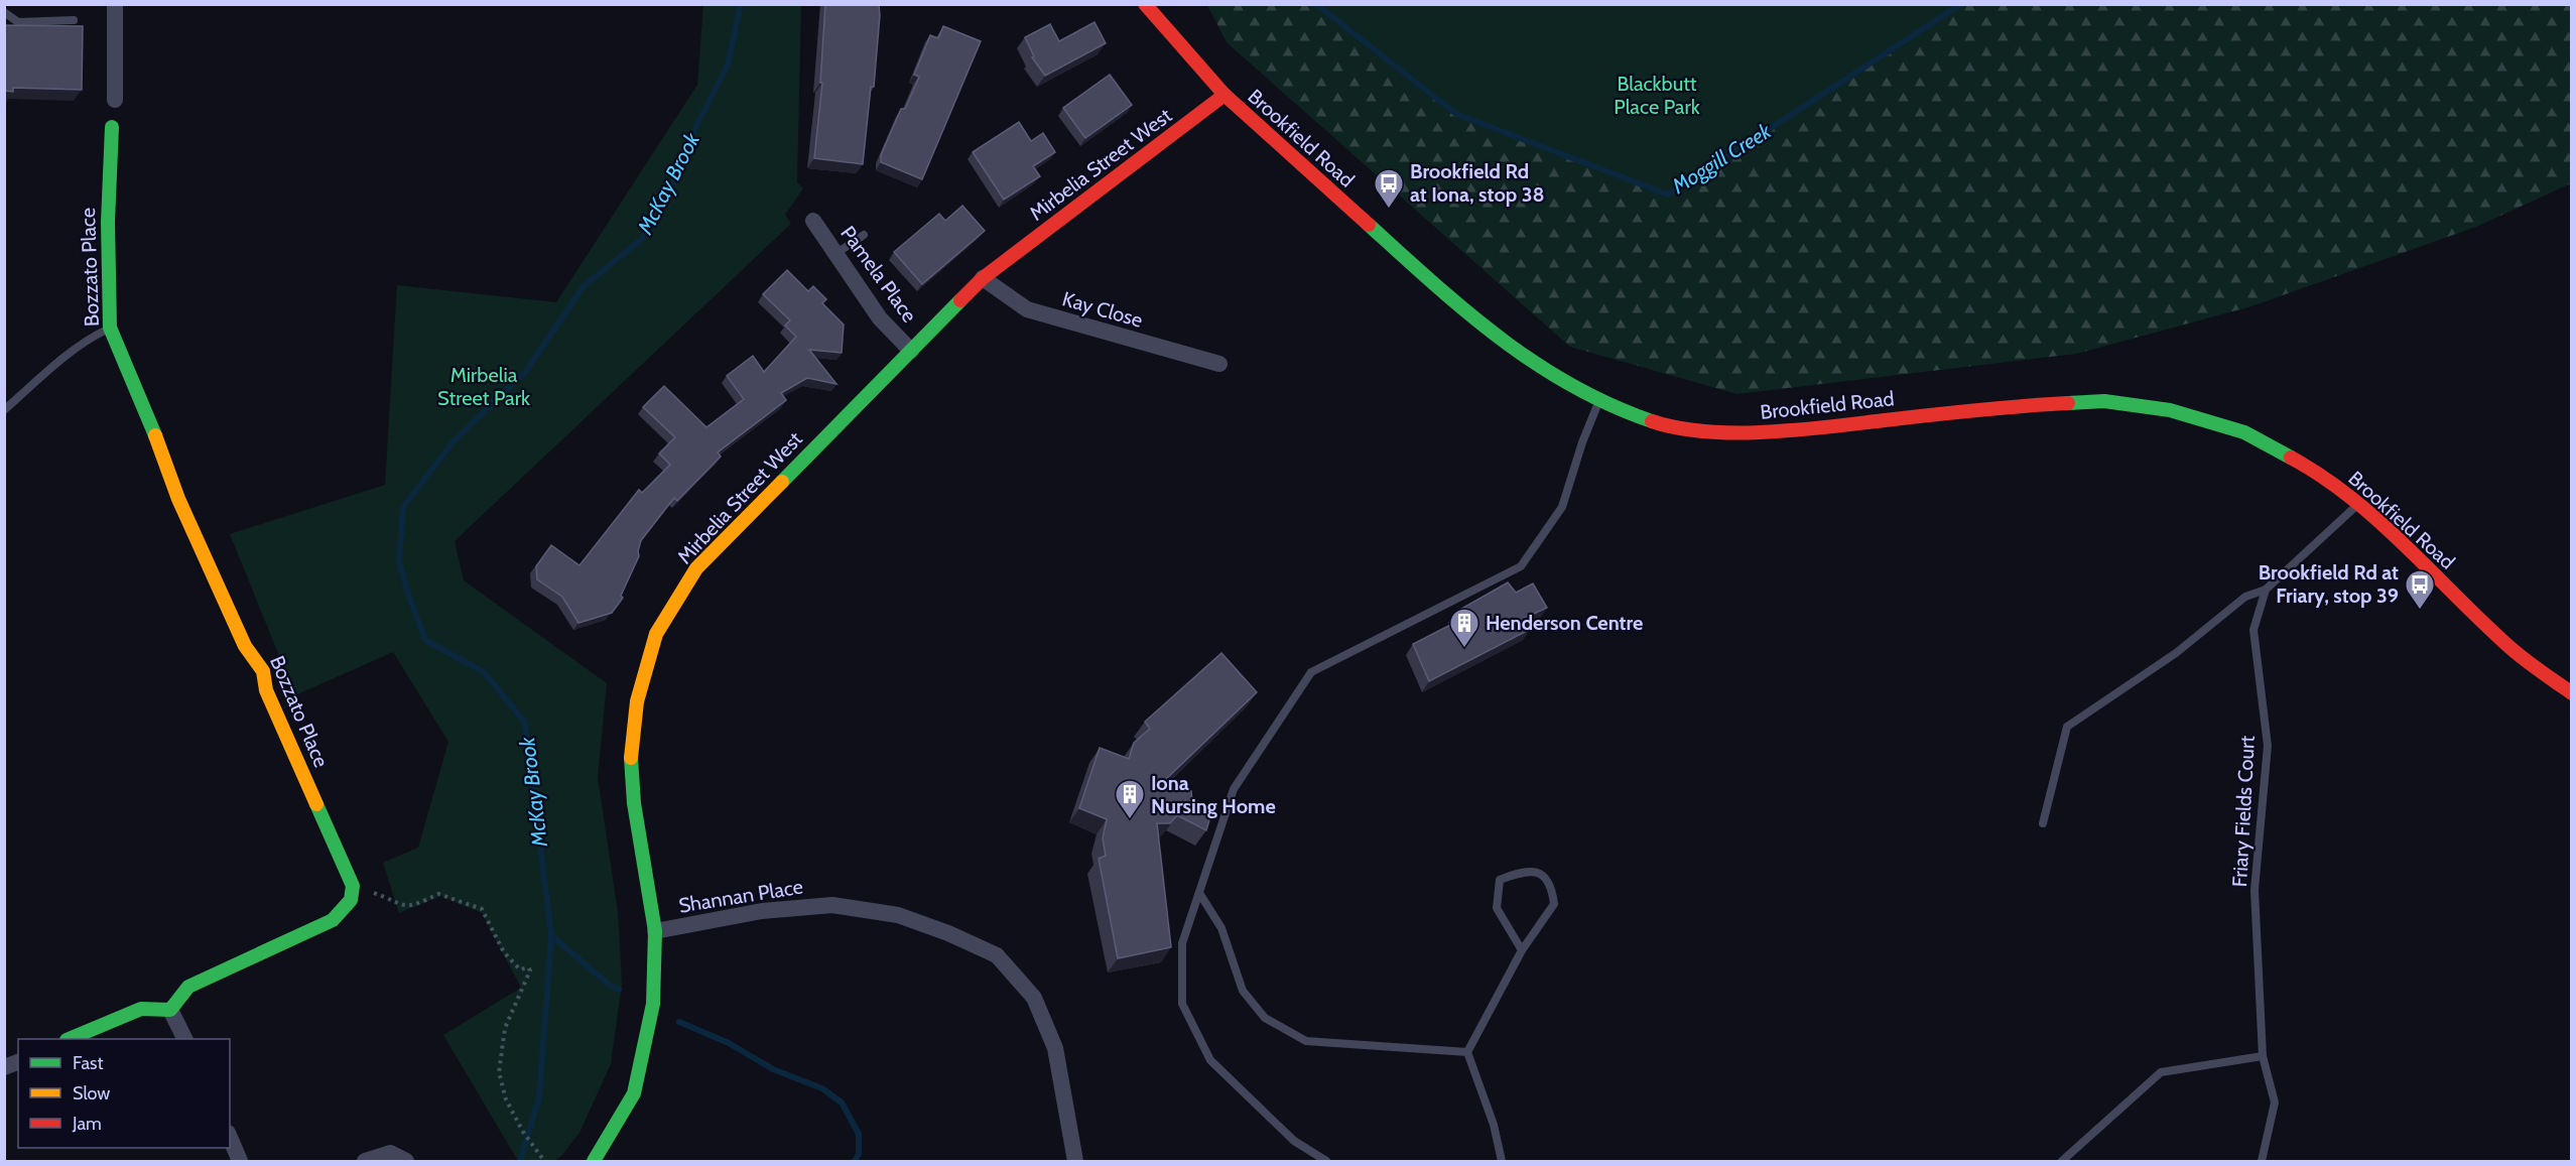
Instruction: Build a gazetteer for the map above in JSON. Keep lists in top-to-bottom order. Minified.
{"streets":{"street":["Brookfield Road","Mirbelia Street West","Bozzato Place","Pamela Place","Kay Close","Shannan Place"],"lane":["Friary Fields Court"]},"crossings":[["Brookfield Road","Mirbelia Street West"],["Mirbelia Street West","Pamela Place"],["Mirbelia Street West","Kay Close"],["Mirbelia Street West","Shannan Place"]],"water":["Moggill Creek","McKay Brook"],"parks":["Blackbutt Place Park","Mirbelia Street Park"],"places":{"bus stop":["Brookfield Rd at Iona, stop 38","Brookfield Rd at Friary, stop 39"],"building":["Henderson Centre","Iona Nursing Home"]},"legend":["Fast","Slow","Jam"]}
